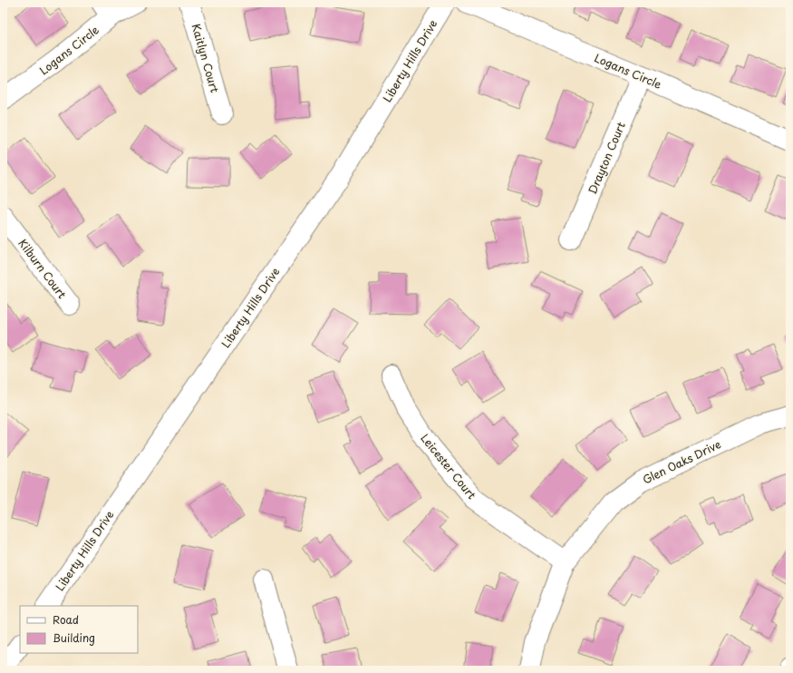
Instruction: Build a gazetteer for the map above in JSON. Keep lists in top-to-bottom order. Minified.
{"streets":{"street":["Logans Circle","Kaitlyn Court","Liberty Hills Drive","Drayton Court","Kilburn Court","Glen Oaks Drive","Leicester Court"]},"crossings":[["Logans Circle","Drayton Court"],["Glen Oaks Drive","Leicester Court"]],"legend":["Road","Building"]}
